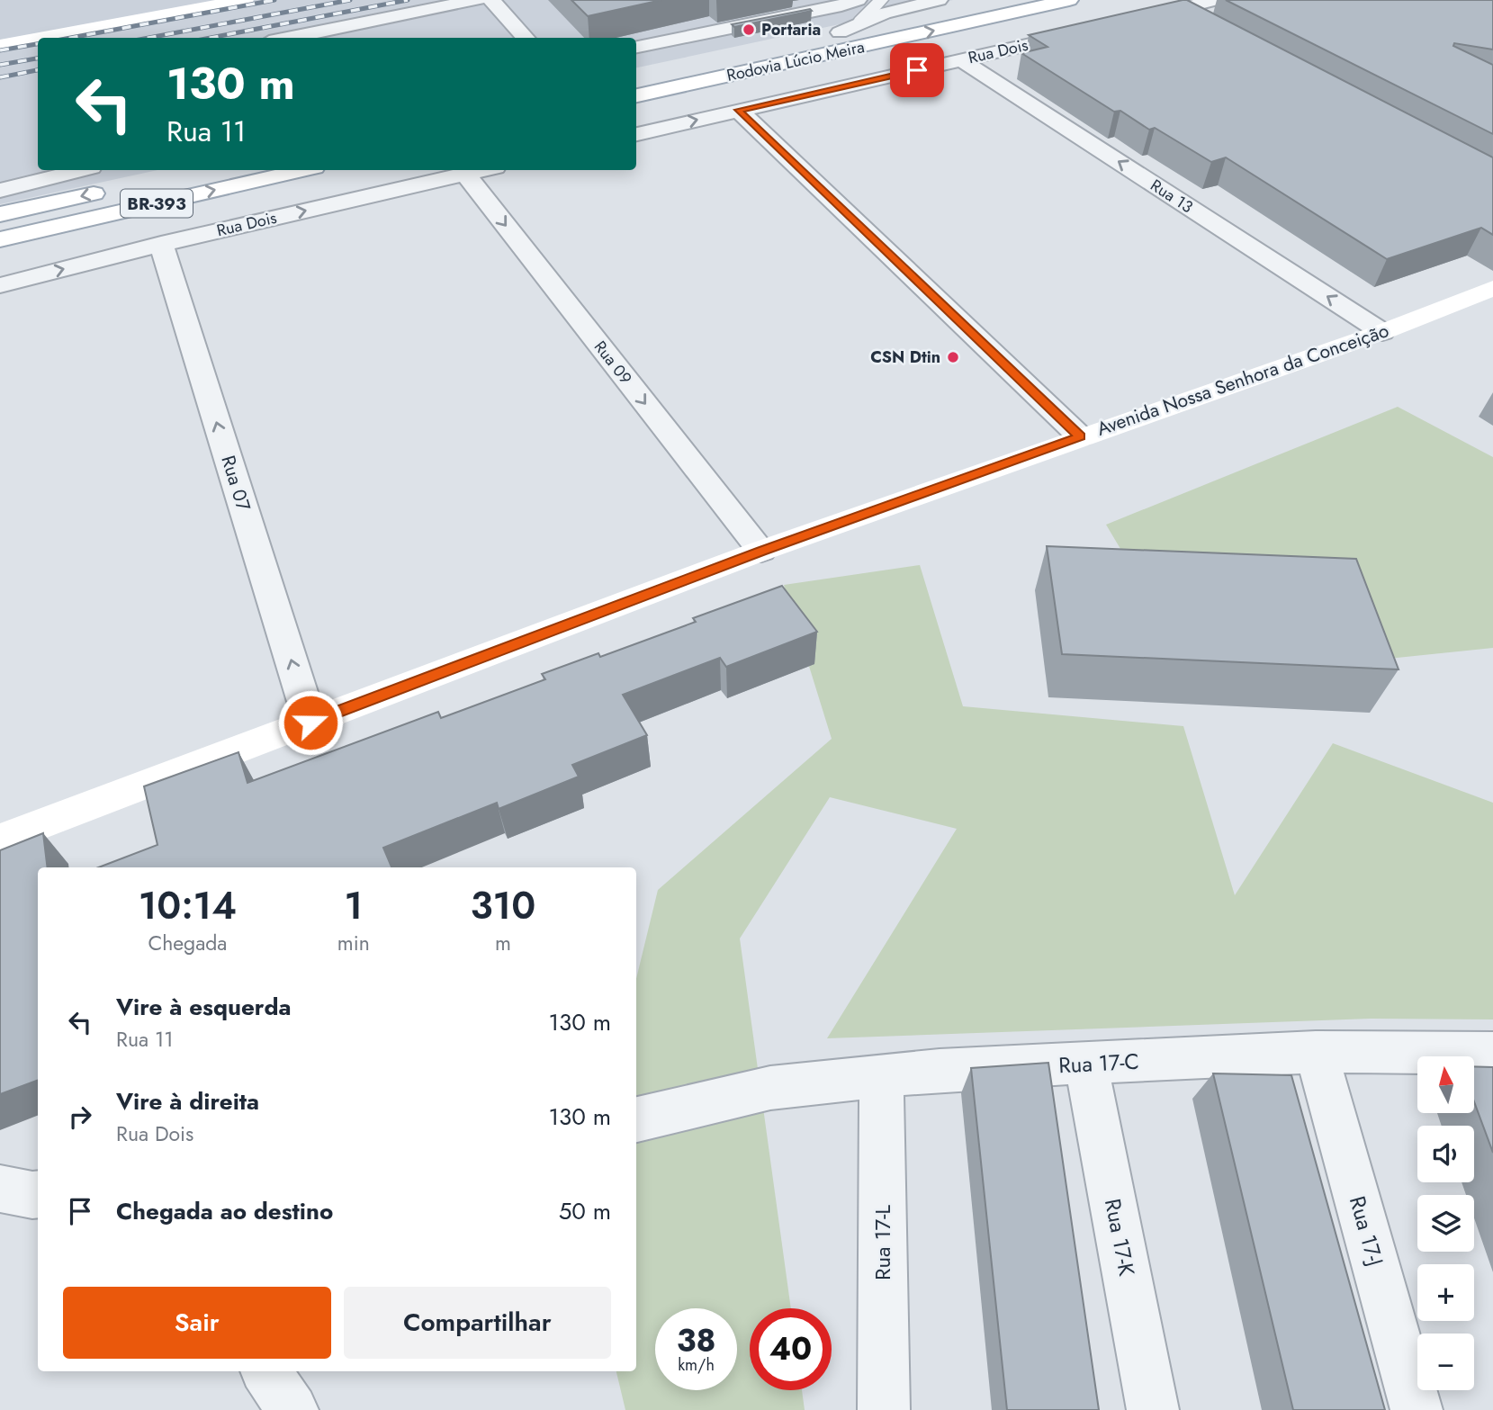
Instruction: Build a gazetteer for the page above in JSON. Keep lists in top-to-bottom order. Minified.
{"streets":{"street":["Rua Dois","Rodovia Lúcio Meira","Rua 13","BR-393","Rua 09","Avenida Nossa Senhora da Conceição","Rua 07","Rua 17-C","Rua 17-J","Rua 17-K","Rua 17-L"]},"crossings":[["Rua Dois","Rua 13"],["Rua Dois","Rua 09"],["Rua Dois","Rua 07"],["Rua 13","Avenida Nossa Senhora da Conceição"],["Rua 09","Avenida Nossa Senhora da Conceição"],["Avenida Nossa Senhora da Conceição","Rua 07"],["Rua 17-C","Rua 17-J"],["Rua 17-C","Rua 17-K"],["Rua 17-C","Rua 17-L"]],"one_way":["Rua 07"],"places":["Portaria","CSN Dtin"],"north":"top","page":{"turn":["130 m","Rua 11"],"eta":["10:14","Chegada","1","min","310","m"],"list":[{"name":"Vire à esquerda","note":"Rua 11","value":"130 m"},{"name":"Vire à direita","note":"Rua Dois","value":"130 m"},{"name":"Chegada ao destino","value":"50 m"}],"map_buttons":["+","−"],"buttons":["Sair","Compartilhar"],"speed":"38 km/h","limit":"40"}}
